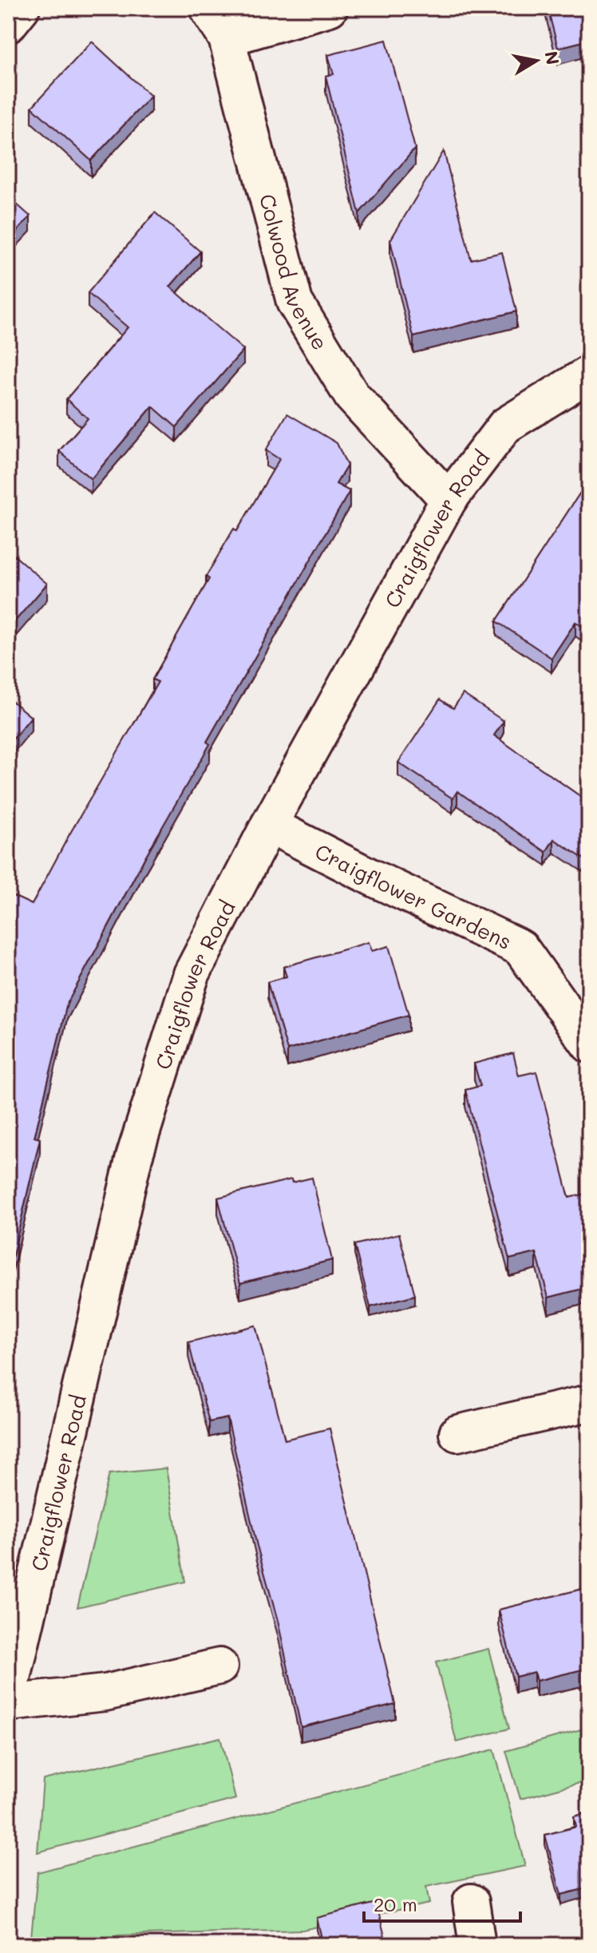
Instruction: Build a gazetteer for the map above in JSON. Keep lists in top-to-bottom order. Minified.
{"streets":{"street":["Colwood Avenue","Craigflower Road","Craigflower Gardens"]},"crossings":[["Colwood Avenue","Craigflower Road"],["Craigflower Road","Craigflower Gardens"]],"scale_bar":"20 m","north":"right"}
